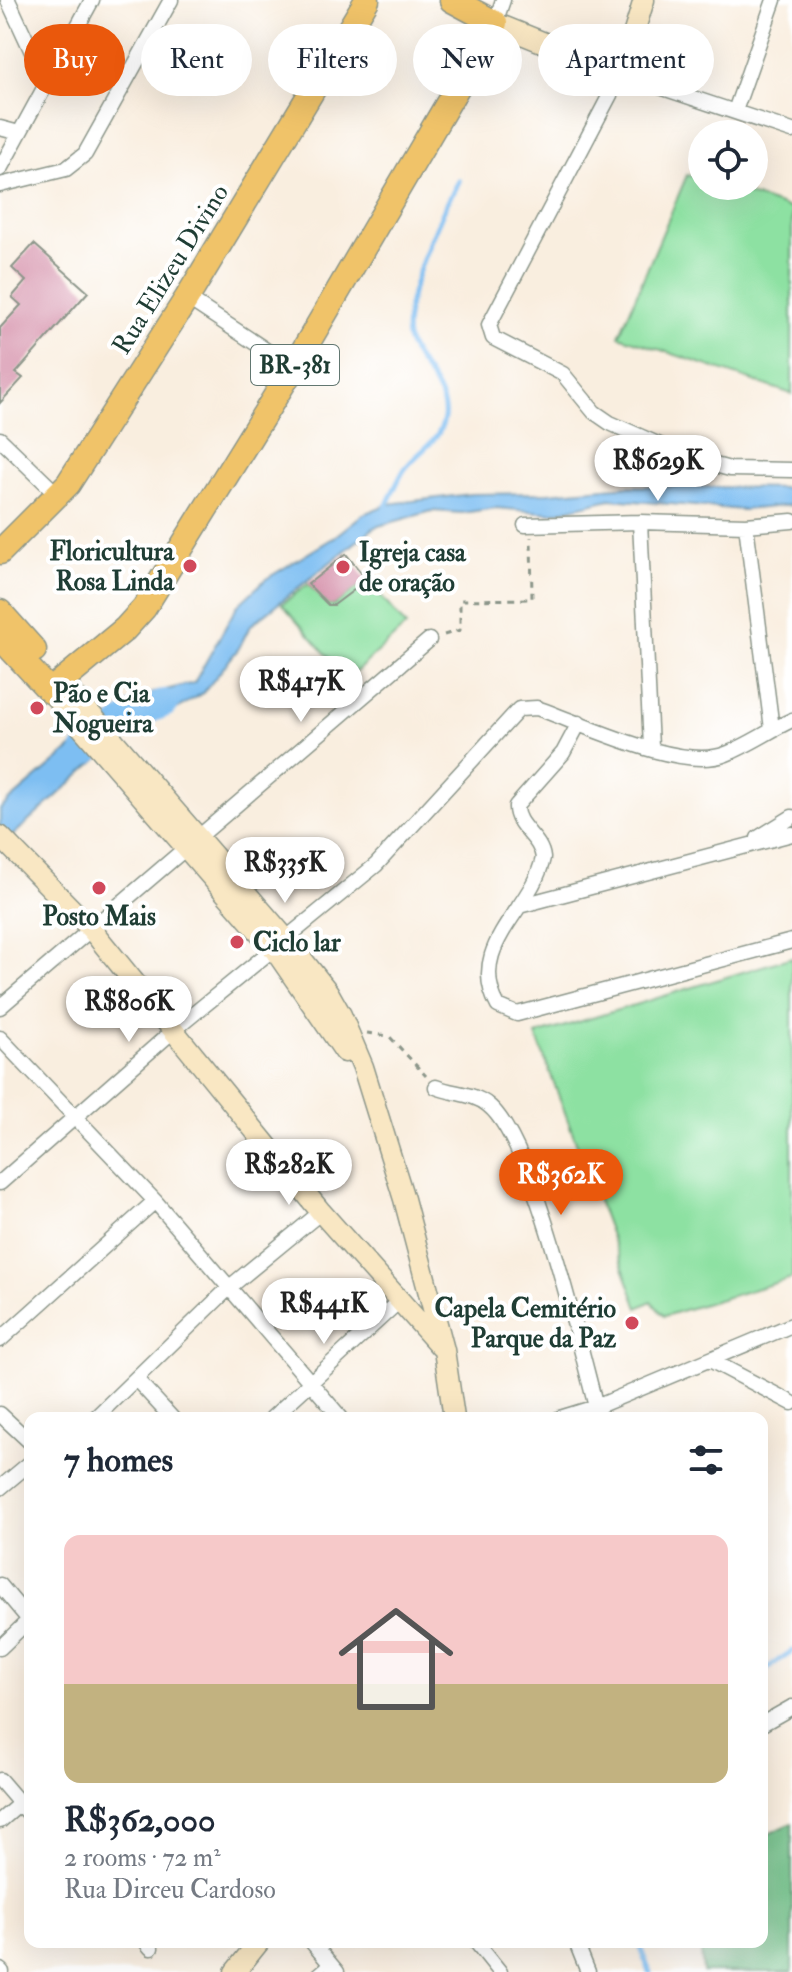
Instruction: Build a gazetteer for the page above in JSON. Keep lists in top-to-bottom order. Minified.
{"streets":{"main road":["Rua Elizeu Divino","BR-381"]},"places":["Floricultura Rosa Linda","Igreja casa de oração","Pão e Cia Nogueira","Posto Mais","Ciclo lar","Capela Cemitério Parque da Paz"],"page":{"chip":["Buy","Rent","Filters","New","Apartment"],"price":["R$629K","R$417K","R$335K","R$806K","R$282K","R$362K","R$441K"],"heading":"7 homes","list":[{"name":"R$362,000","note":"2 rooms · 72 m² · Rua Dirceu Cardoso"}]}}
